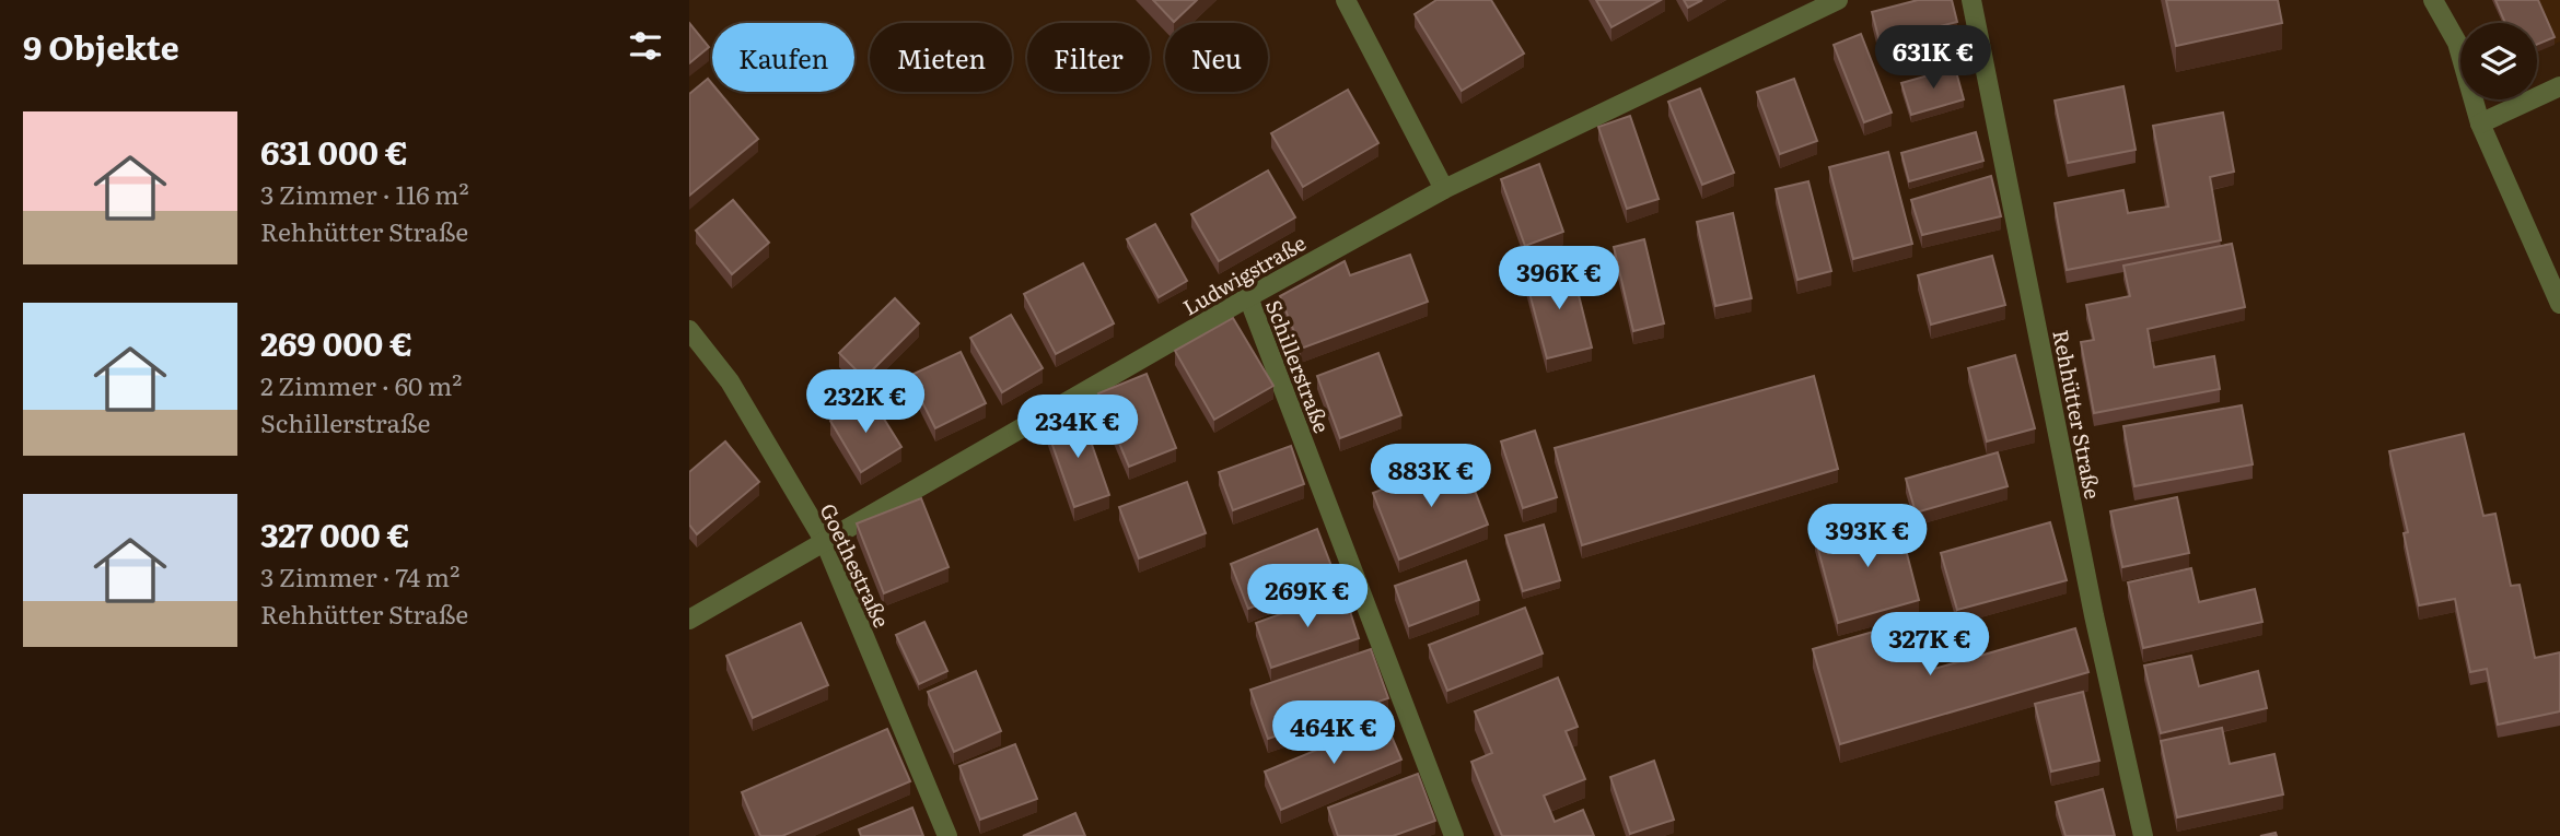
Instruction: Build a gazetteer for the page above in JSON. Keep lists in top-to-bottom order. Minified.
{"streets":{"street":["Ludwigstraße","Schillerstraße","Rehhütter Straße","Goethestraße"]},"crossings":[["Ludwigstraße","Schillerstraße"],["Ludwigstraße","Goethestraße"]],"page":{"heading":"9 Objekte","chip":["Kaufen","Mieten","Filter","Neu"],"price":["631K €","396K €","232K €","234K €","883K €","393K €","269K €","327K €","464K €"],"list":[{"name":"631 000 €","note":"3 Zimmer · 116 m² · Rehhütter Straße"},{"name":"269 000 €","note":"2 Zimmer · 60 m² · Schillerstraße"},{"name":"327 000 €","note":"3 Zimmer · 74 m² · Rehhütter Straße"}]}}
